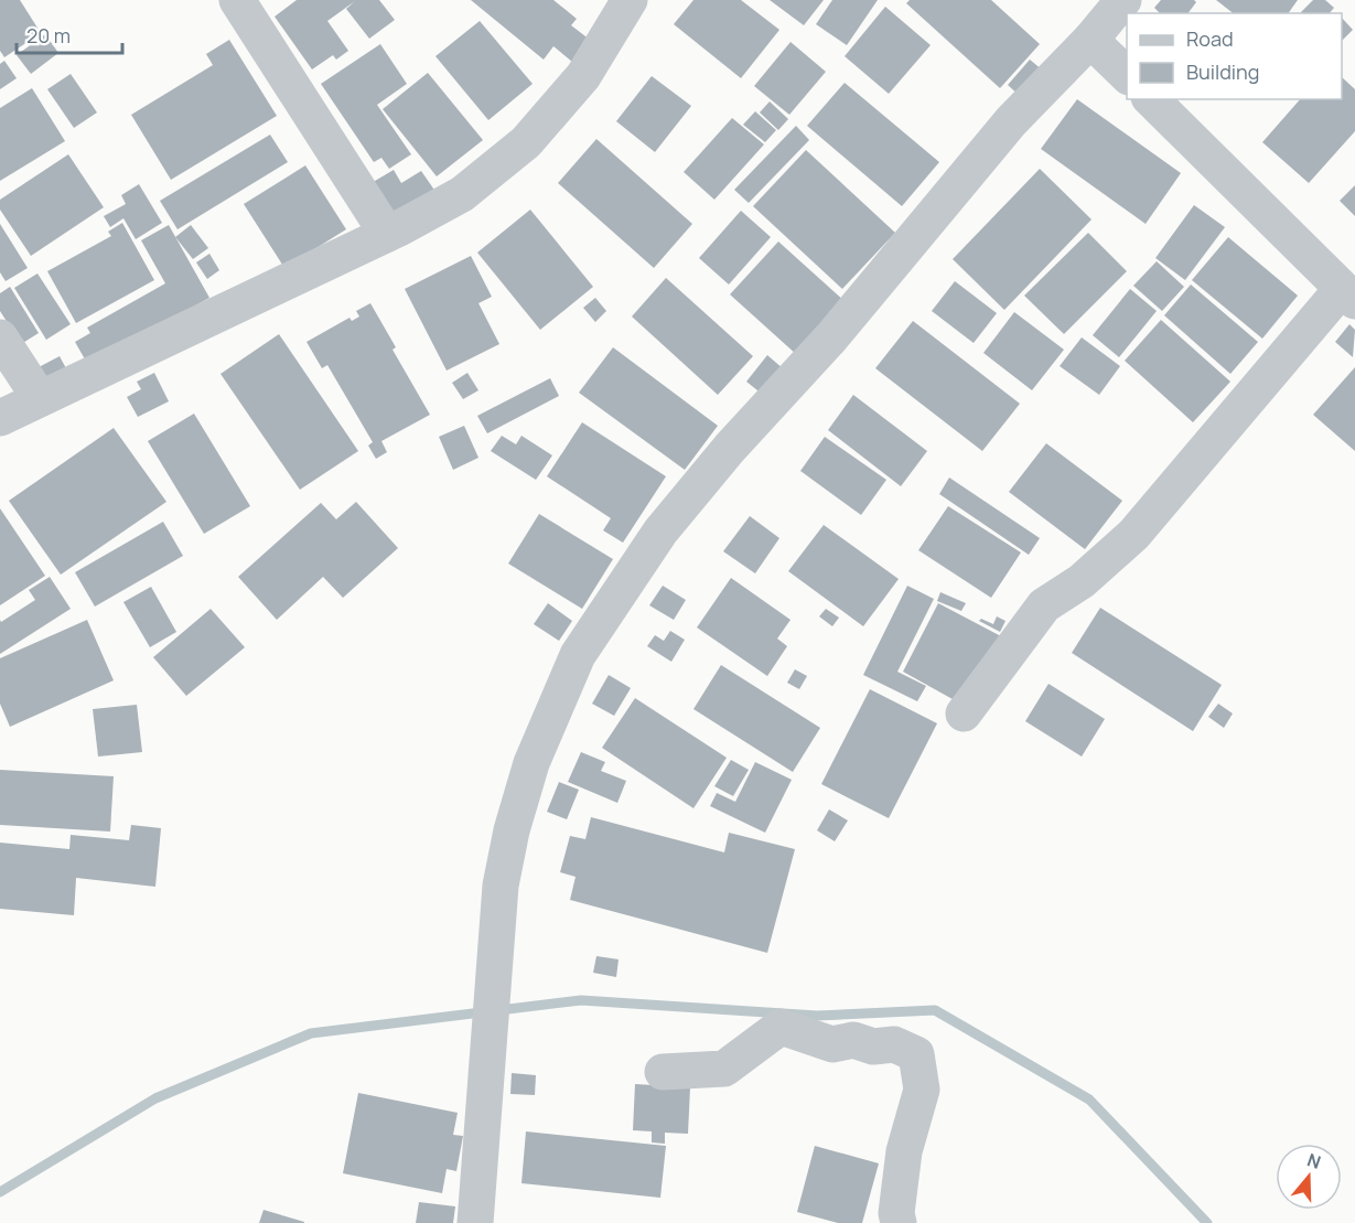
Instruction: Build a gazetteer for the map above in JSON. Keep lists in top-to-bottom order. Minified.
{"legend":["Road","Building"],"scale_bar":"20 m","north":"top"}
